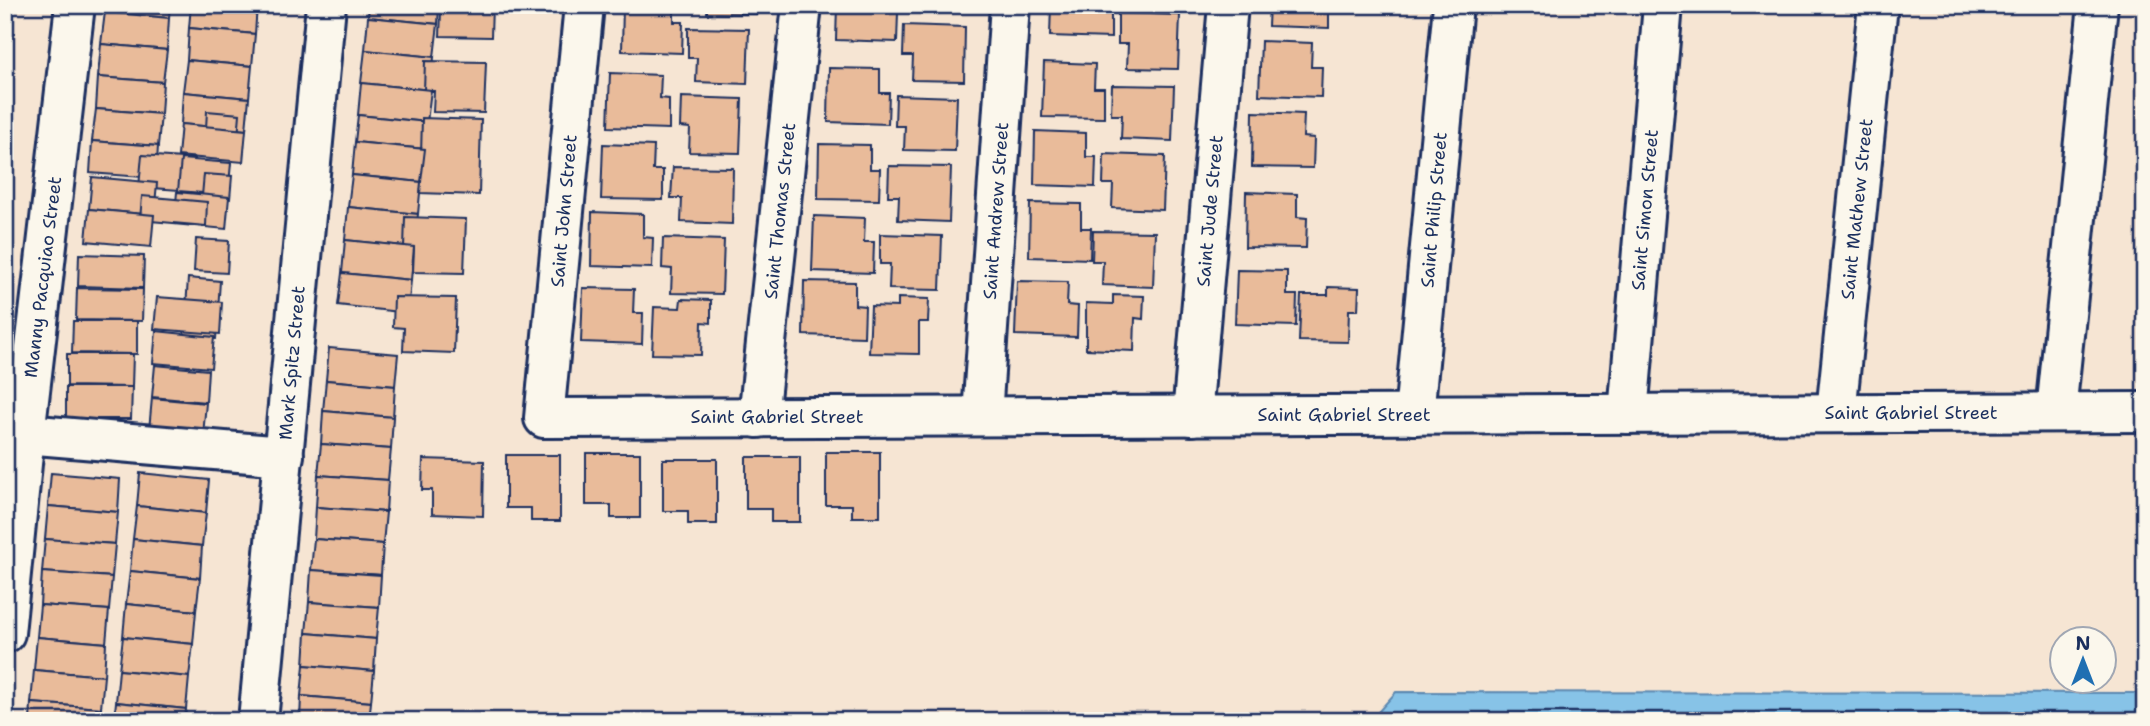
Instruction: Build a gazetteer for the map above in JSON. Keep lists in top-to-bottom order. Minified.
{"streets":{"street":["Saint Mathew Street","Saint Philip Street","Saint Simon Street","Saint John Street","Saint Thomas Street","Saint Andrew Street","Saint Jude Street","Manny Pacquiao Street","Mark Spitz Street","Saint Gabriel Street"]},"crossings":[["Saint Mathew Street","Saint Gabriel Street"],["Saint Philip Street","Saint Gabriel Street"],["Saint Simon Street","Saint Gabriel Street"],["Saint John Street","Saint Gabriel Street"],["Saint Thomas Street","Saint Gabriel Street"],["Saint Andrew Street","Saint Gabriel Street"],["Saint Jude Street","Saint Gabriel Street"]],"north":"top"}
